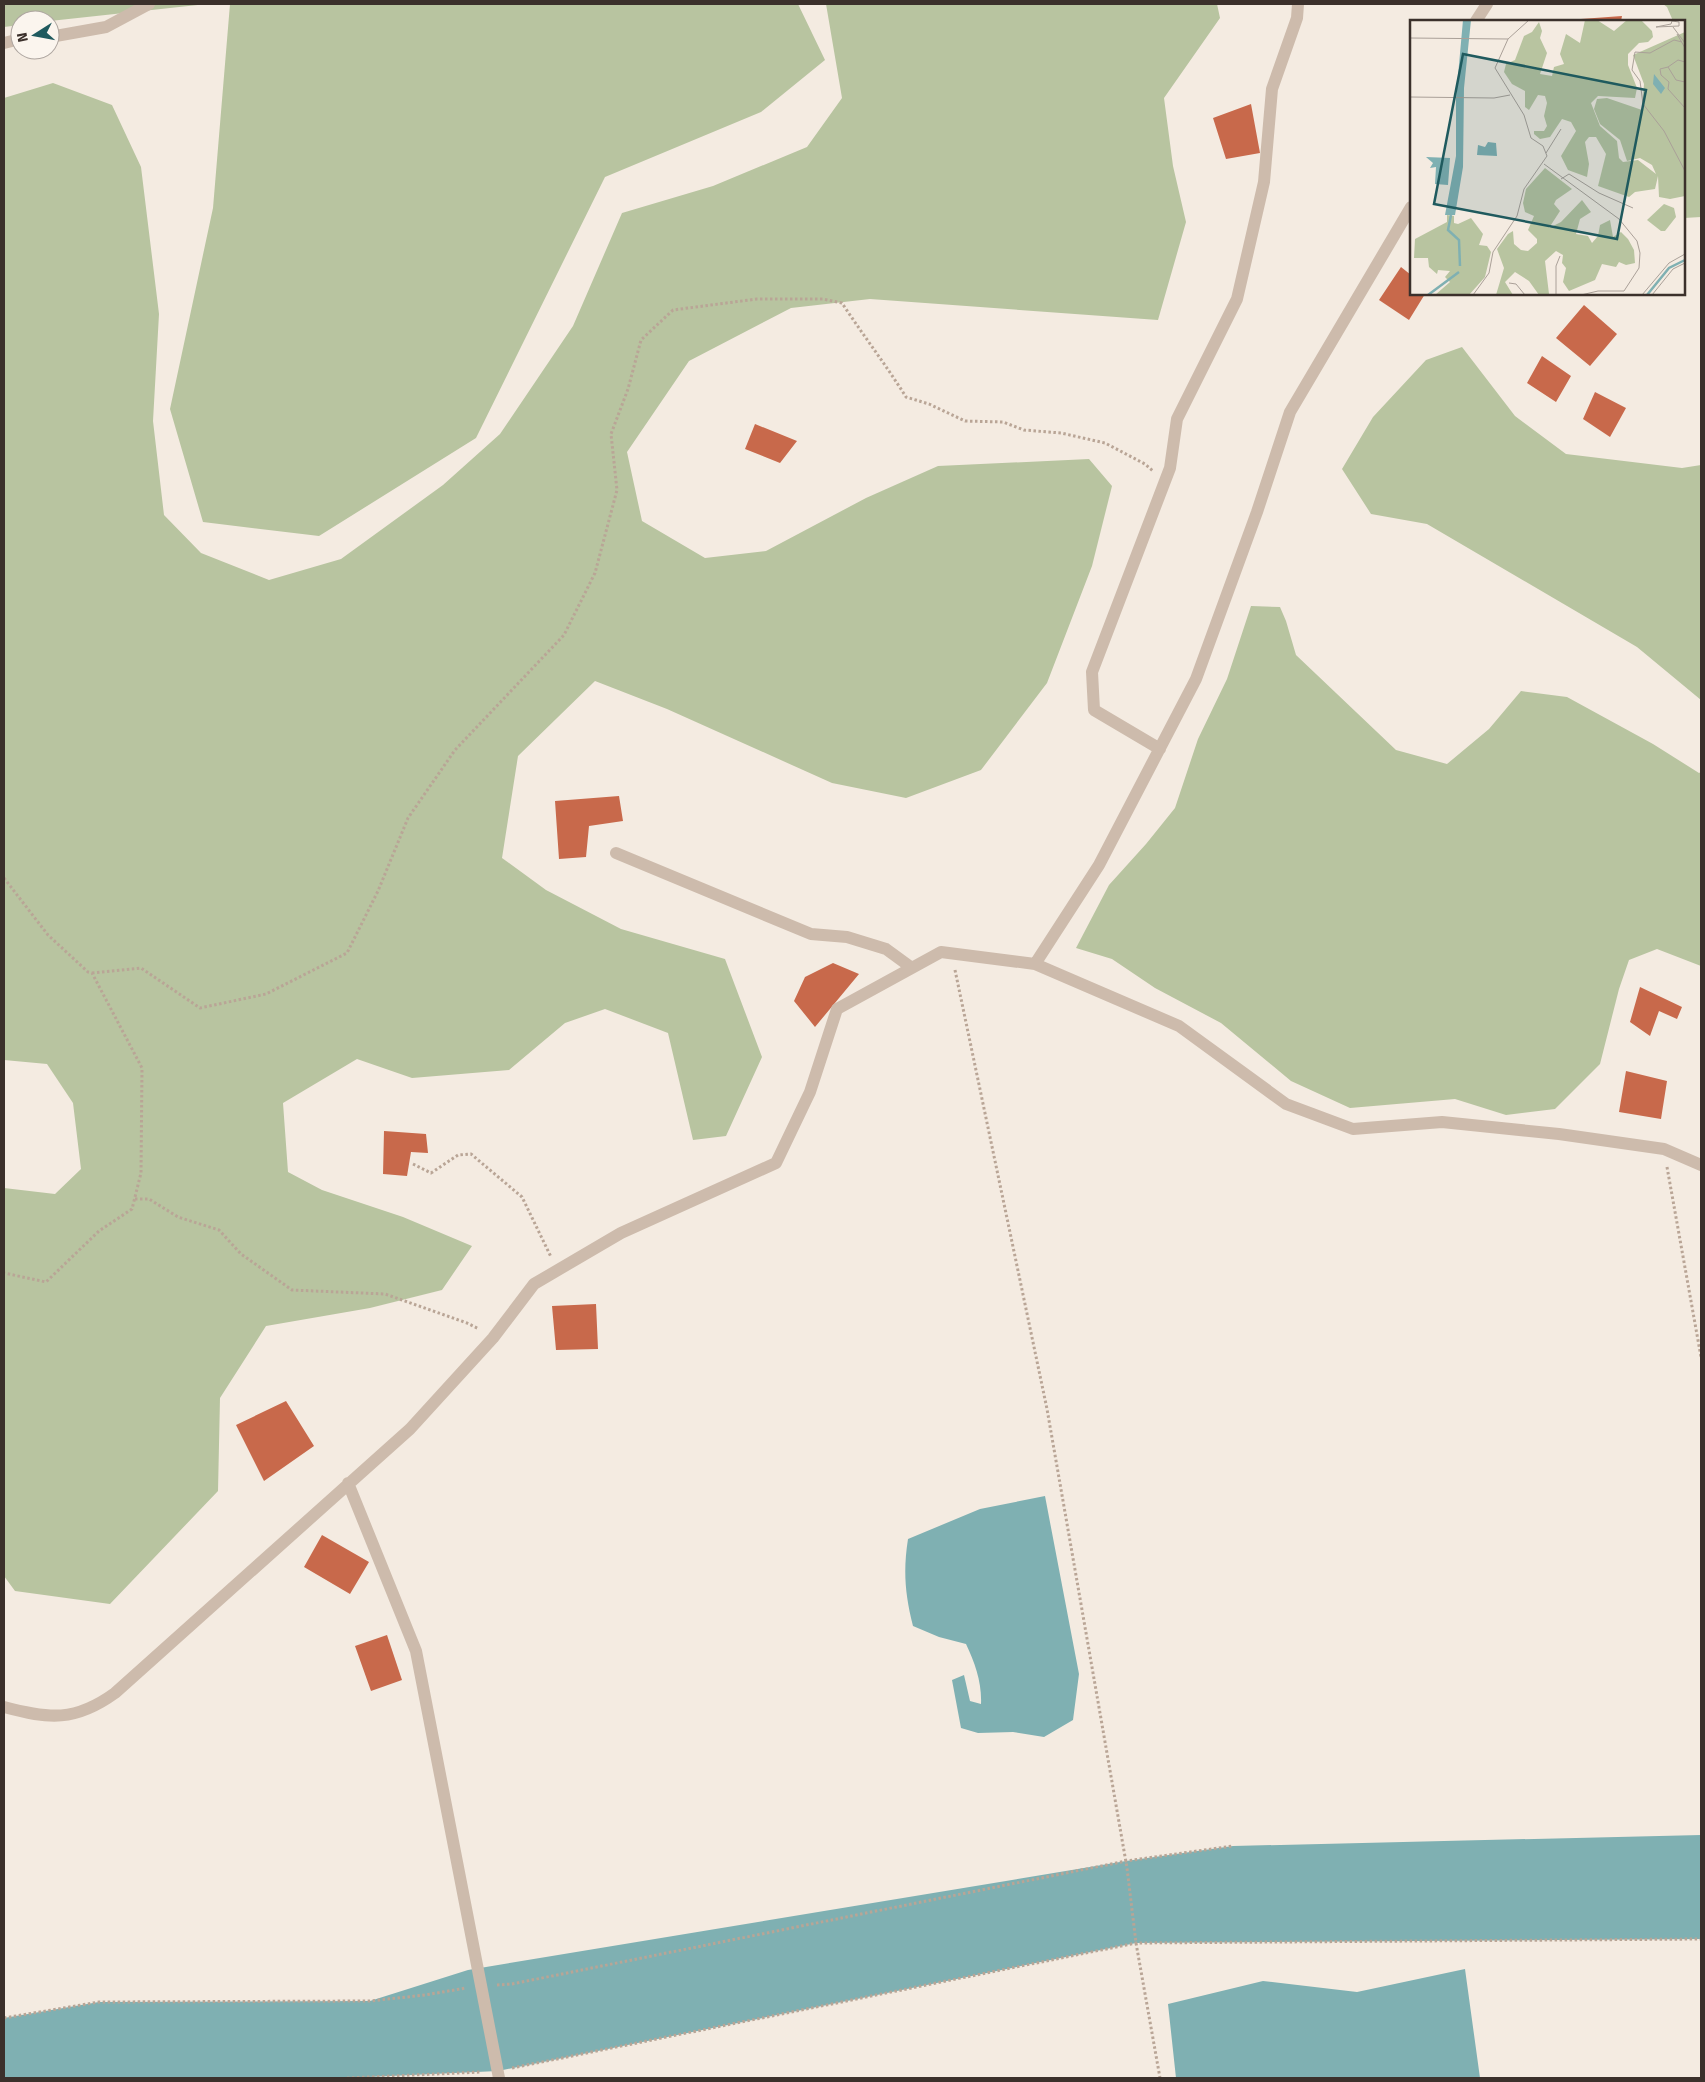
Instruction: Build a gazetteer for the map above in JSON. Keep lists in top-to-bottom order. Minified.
{"north":"left"}
